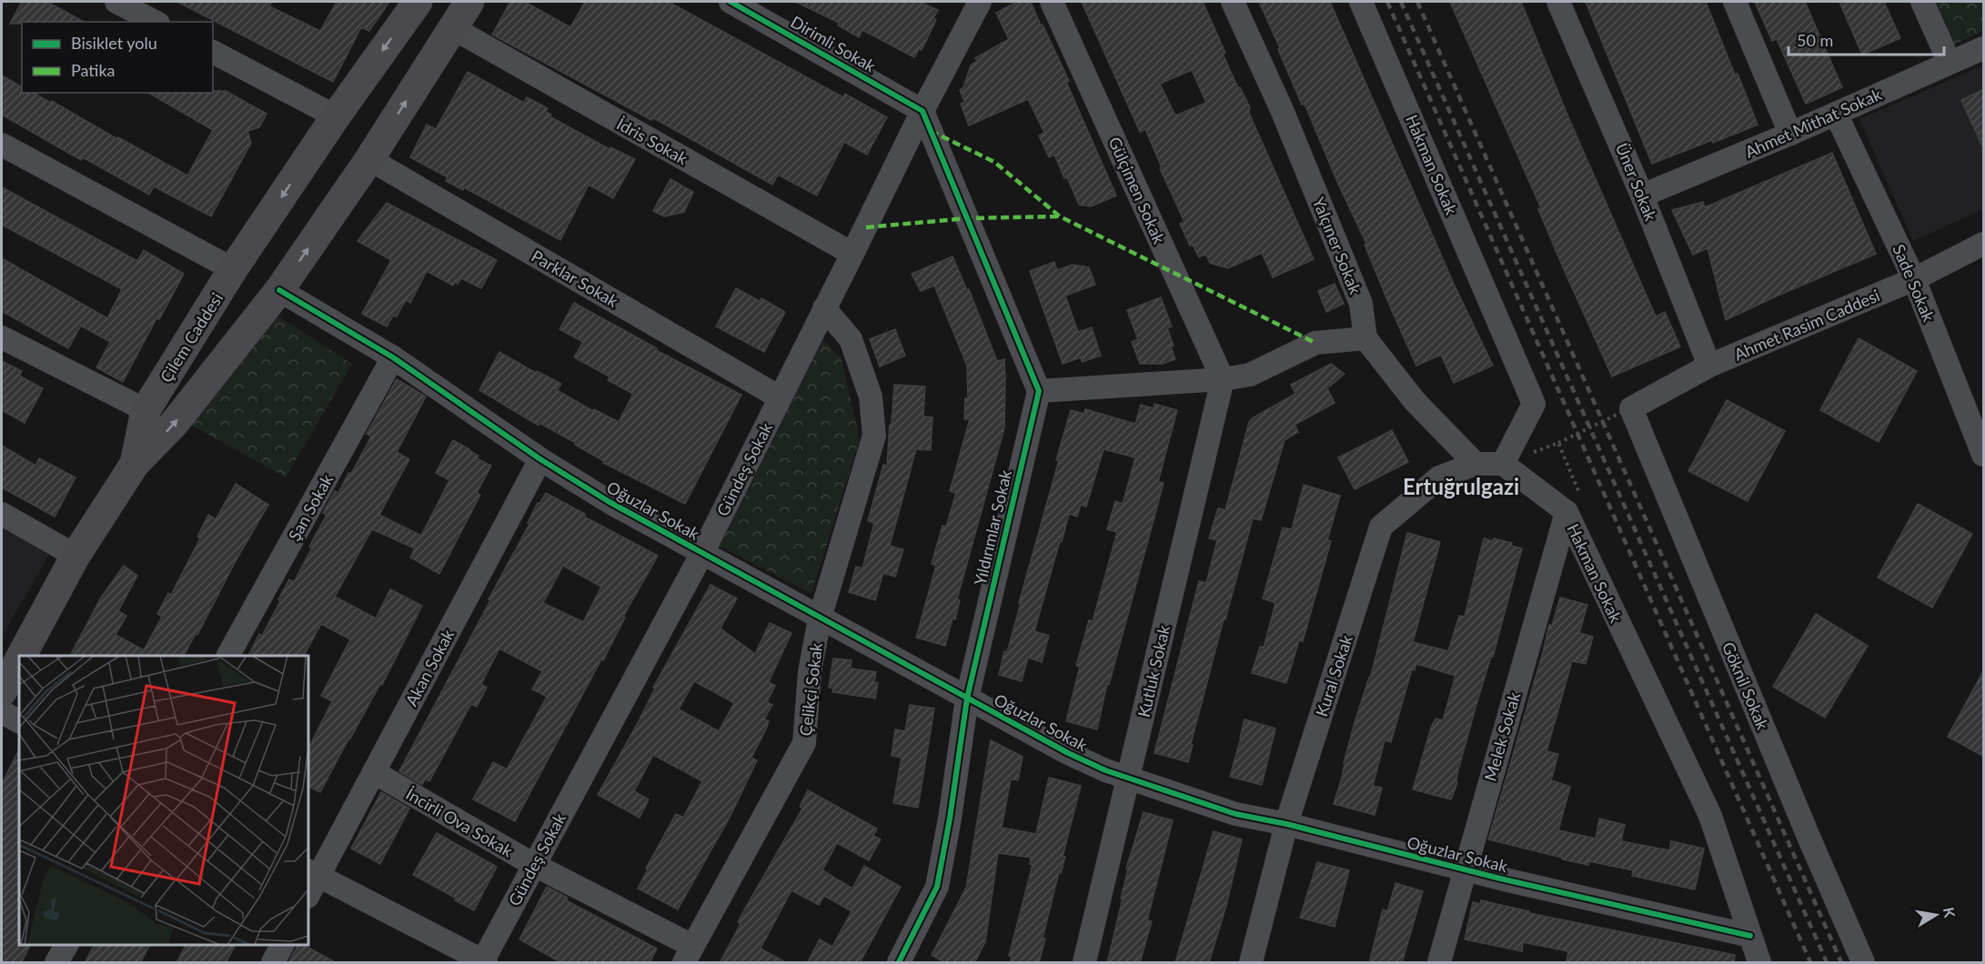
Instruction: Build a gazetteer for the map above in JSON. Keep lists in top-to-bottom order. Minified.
{"streets":{"main road":["Çilem Caddesi"],"street":["Dirimli Sokak","Ahmet Mithat Sokak","İdris Sokak","Hakman Sokak","Üner Sokak","Gülçimen Sokak","Yalçıner Sokak","Parklar Sokak","Sade Sokak","Ahmet Rasim Caddesi","Gündeş Sokak","Şan Sokak","Oğuzlar Sokak","Yıldırımlar Sokak","Akan Sokak","Kutluk Sokak","Kural Sokak","Göknil Sokak","Çelikçi Sokak","Melek Sokak","İncirli Ova Sokak"]},"crossings":[["Dirimli Sokak","Gündeş Sokak"],["Ahmet Mithat Sokak","Üner Sokak"],["Ahmet Mithat Sokak","Sade Sokak"],["İdris Sokak","Gündeş Sokak"],["Hakman Sokak","Oğuzlar Sokak"],["Hakman Sokak","Kural Sokak"],["Hakman Sokak","Melek Sokak"],["Üner Sokak","Ahmet Rasim Caddesi"],["Gülçimen Sokak","Kutluk Sokak"],["Parklar Sokak","Gündeş Sokak"],["Sade Sokak","Ahmet Rasim Caddesi"],["Ahmet Rasim Caddesi","Göknil Sokak"],["Gündeş Sokak","Oğuzlar Sokak"],["Gündeş Sokak","Çelikçi Sokak"],["Gündeş Sokak","İncirli Ova Sokak"],["Şan Sokak","Oğuzlar Sokak"],["Oğuzlar Sokak","Yıldırımlar Sokak"],["Oğuzlar Sokak","Akan Sokak"],["Oğuzlar Sokak","Kutluk Sokak"],["Oğuzlar Sokak","Kural Sokak"],["Oğuzlar Sokak","Çelikçi Sokak"],["Oğuzlar Sokak","Melek Sokak"],["Akan Sokak","İncirli Ova Sokak"],["Çelikçi Sokak","İncirli Ova Sokak"]],"districts":["Ertuğrulgazi"],"legend":["Bisiklet yolu","Patika"],"scale_bar":"50 m","north":"right"}
